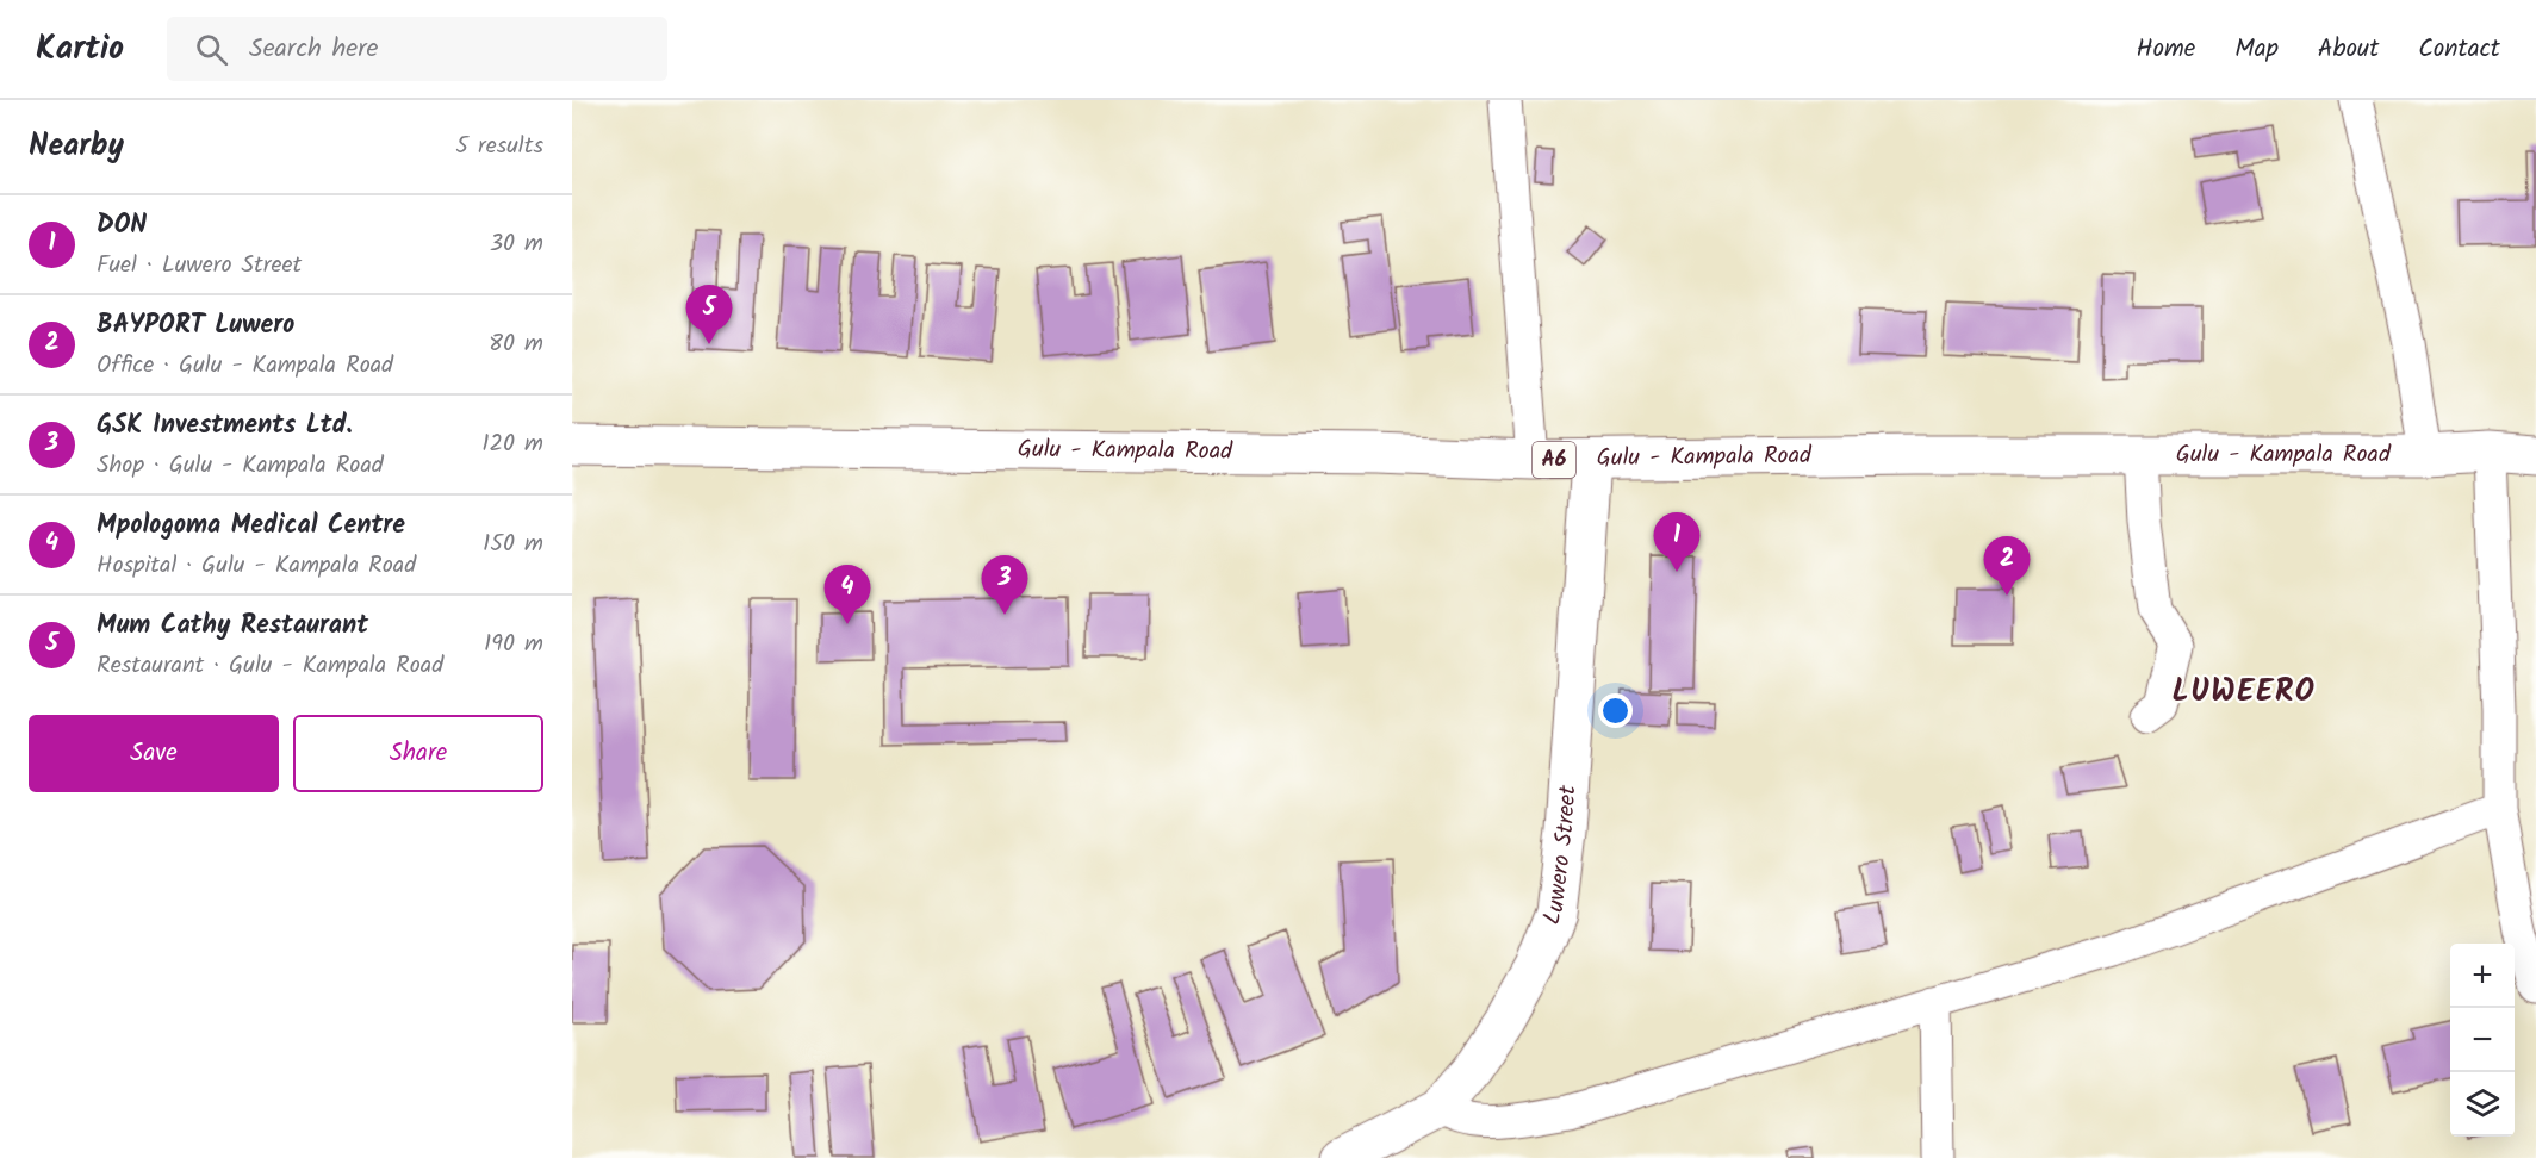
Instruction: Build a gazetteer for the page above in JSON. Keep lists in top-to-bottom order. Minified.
{"streets":{"main road":["Gulu - Kampala Road","A6","Luwero Street"]},"crossings":[["Gulu - Kampala Road","Luwero Street"]],"districts":["LUWEERO"],"page":{"header":"Kartio","search":"Search here","nav":["Home","Map","About","Contact"],"heading":["Nearby","5 results"],"list":[{"mark":"1","name":"DON","note":"Fuel · Luwero Street","value":"30 m"},{"mark":"2","name":"BAYPORT Luwero","note":"Office · Gulu - Kampala Road","value":"80 m"},{"mark":"3","name":"GSK Investments Ltd.","note":"Shop · Gulu - Kampala Road","value":"120 m"},{"mark":"4","name":"Mpologoma Medical Centre","note":"Hospital · Gulu - Kampala Road","value":"150 m"},{"mark":"5","name":"Mum Cathy Restaurant","note":"Restaurant · Gulu - Kampala Road","value":"190 m"}],"pins":["5","1","2","3","4"],"buttons":["Save","Share"],"map_buttons":["+","−"]}}
